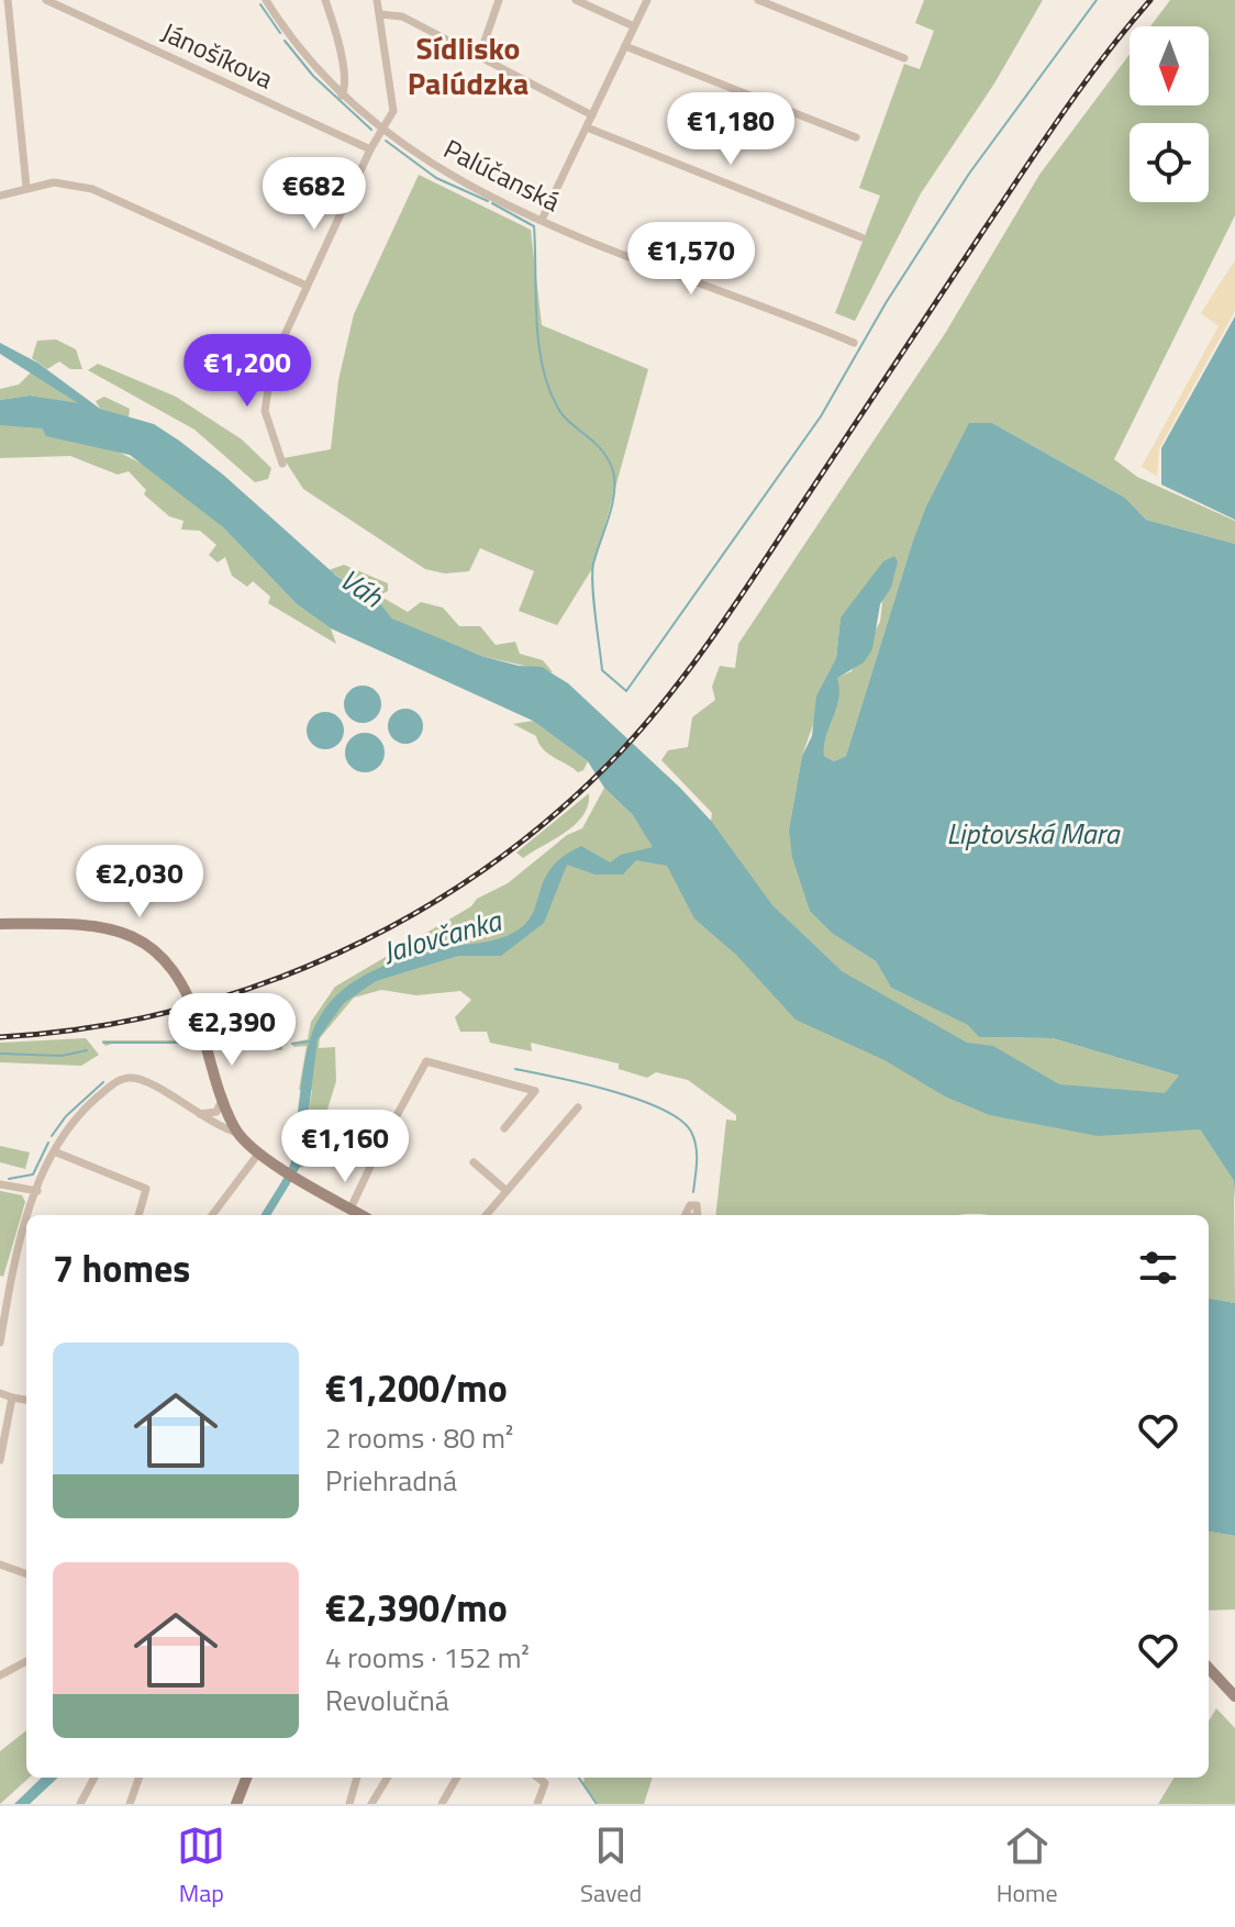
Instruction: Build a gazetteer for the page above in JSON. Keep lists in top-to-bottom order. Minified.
{"streets":{"street":["Jánošíkova","Palúčanská"]},"districts":["Sídlisko Palúdzka"],"water":["Váh","Liptovská Mara","Jalovčanka"],"north":"bottom","page":{"price":["€1,180","€682","€1,570","€1,200","€2,030","€2,390","€1,160"],"heading":"7 homes","list":[{"name":"€1,200/mo","note":"2 rooms · 80 m² · Priehradná"},{"name":"€2,390/mo","note":"4 rooms · 152 m² · Revolučná"}],"tabs":["Map","Saved","Home"]}}
